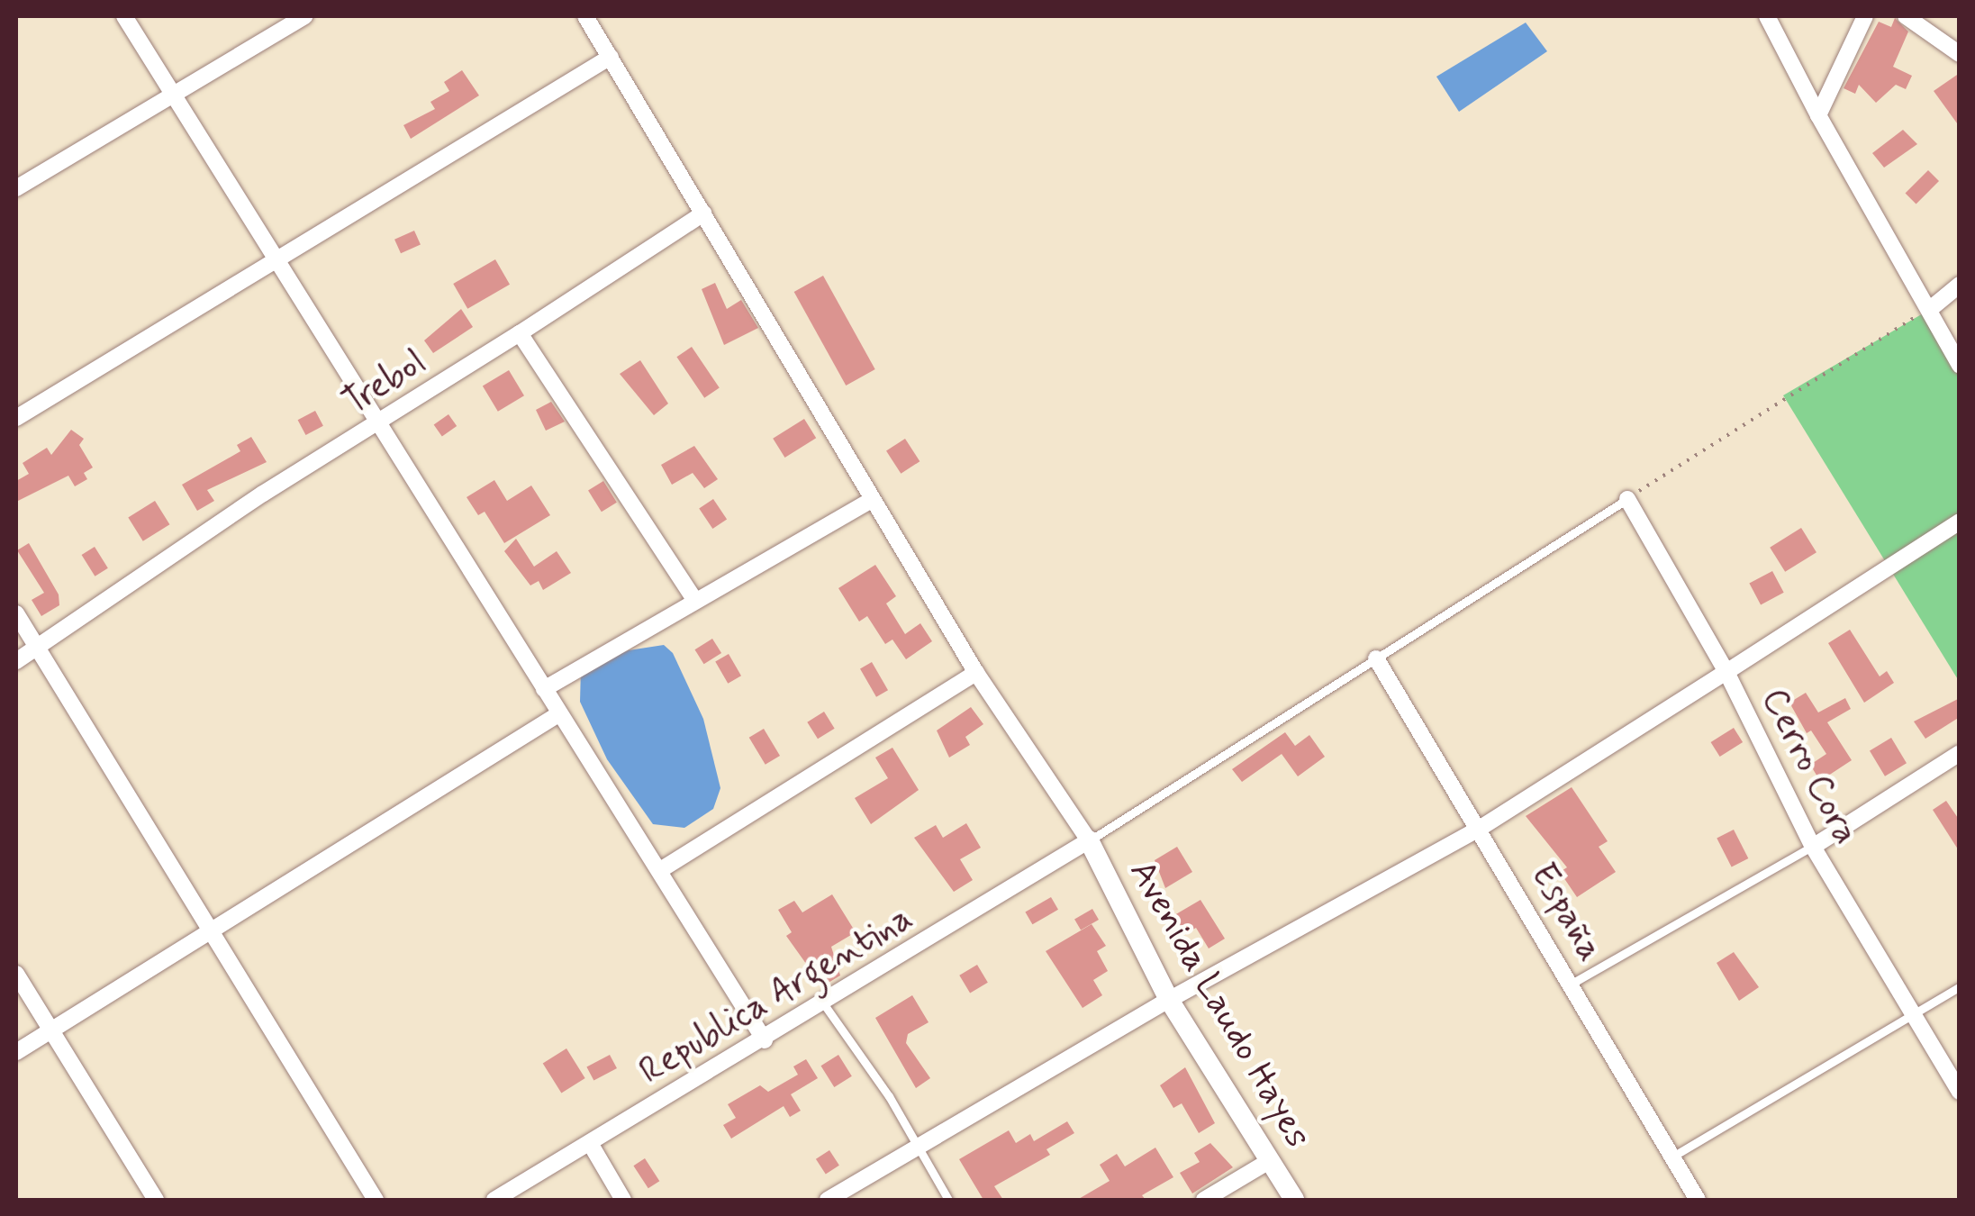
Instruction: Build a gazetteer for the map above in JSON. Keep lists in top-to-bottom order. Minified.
{"streets":{"street":["Trebol","Cerro Cora","España","Republica Argentina","Avenida Laudo Hayes"]},"crossings":[["Cerro Cora","España"],["Cerro Cora","Avenida Laudo Hayes"],["Republica Argentina","Avenida Laudo Hayes"]]}
